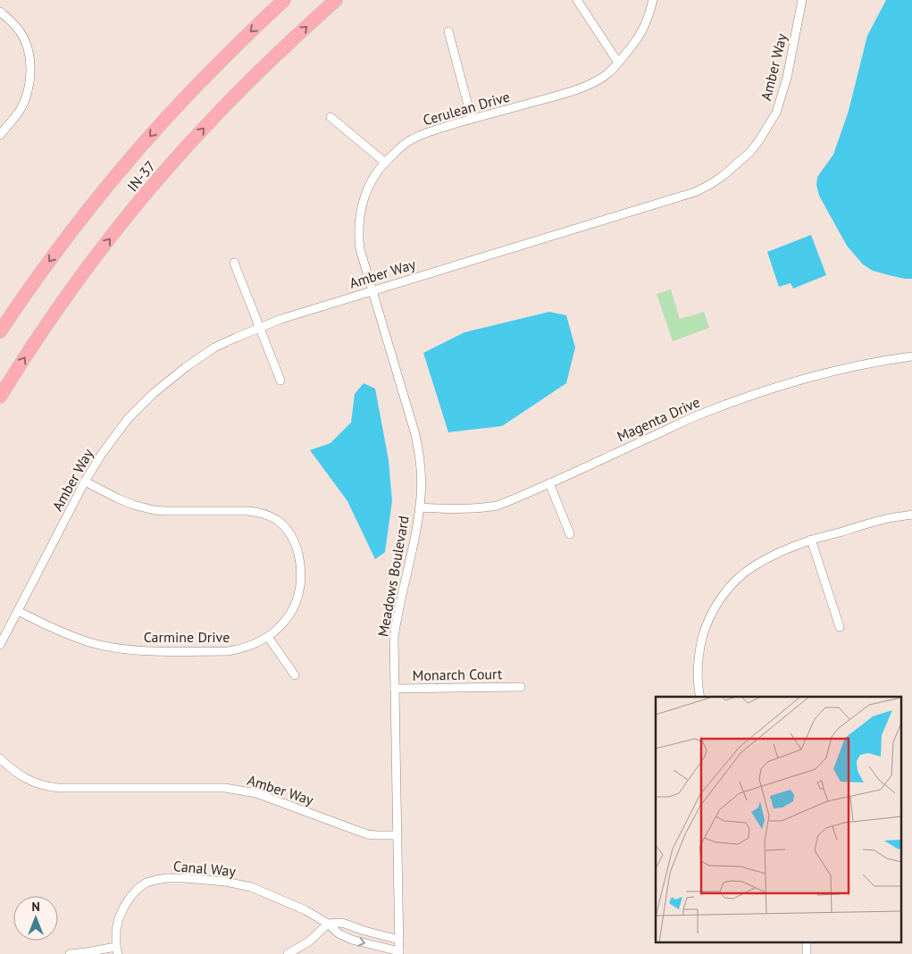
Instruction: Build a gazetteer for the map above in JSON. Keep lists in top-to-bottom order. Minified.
{"streets":{"highway":["IN-37"],"street":["Amber Way","Cerulean Drive","Magenta Drive","Meadows Boulevard","Carmine Drive","Monarch Court","Canal Way"]},"crossings":[["Amber Way","Cerulean Drive"],["Amber Way","Meadows Boulevard"],["Amber Way","Carmine Drive"],["Cerulean Drive","Meadows Boulevard"],["Magenta Drive","Meadows Boulevard"],["Meadows Boulevard","Monarch Court"],["Meadows Boulevard","Canal Way"]],"north":"top"}
